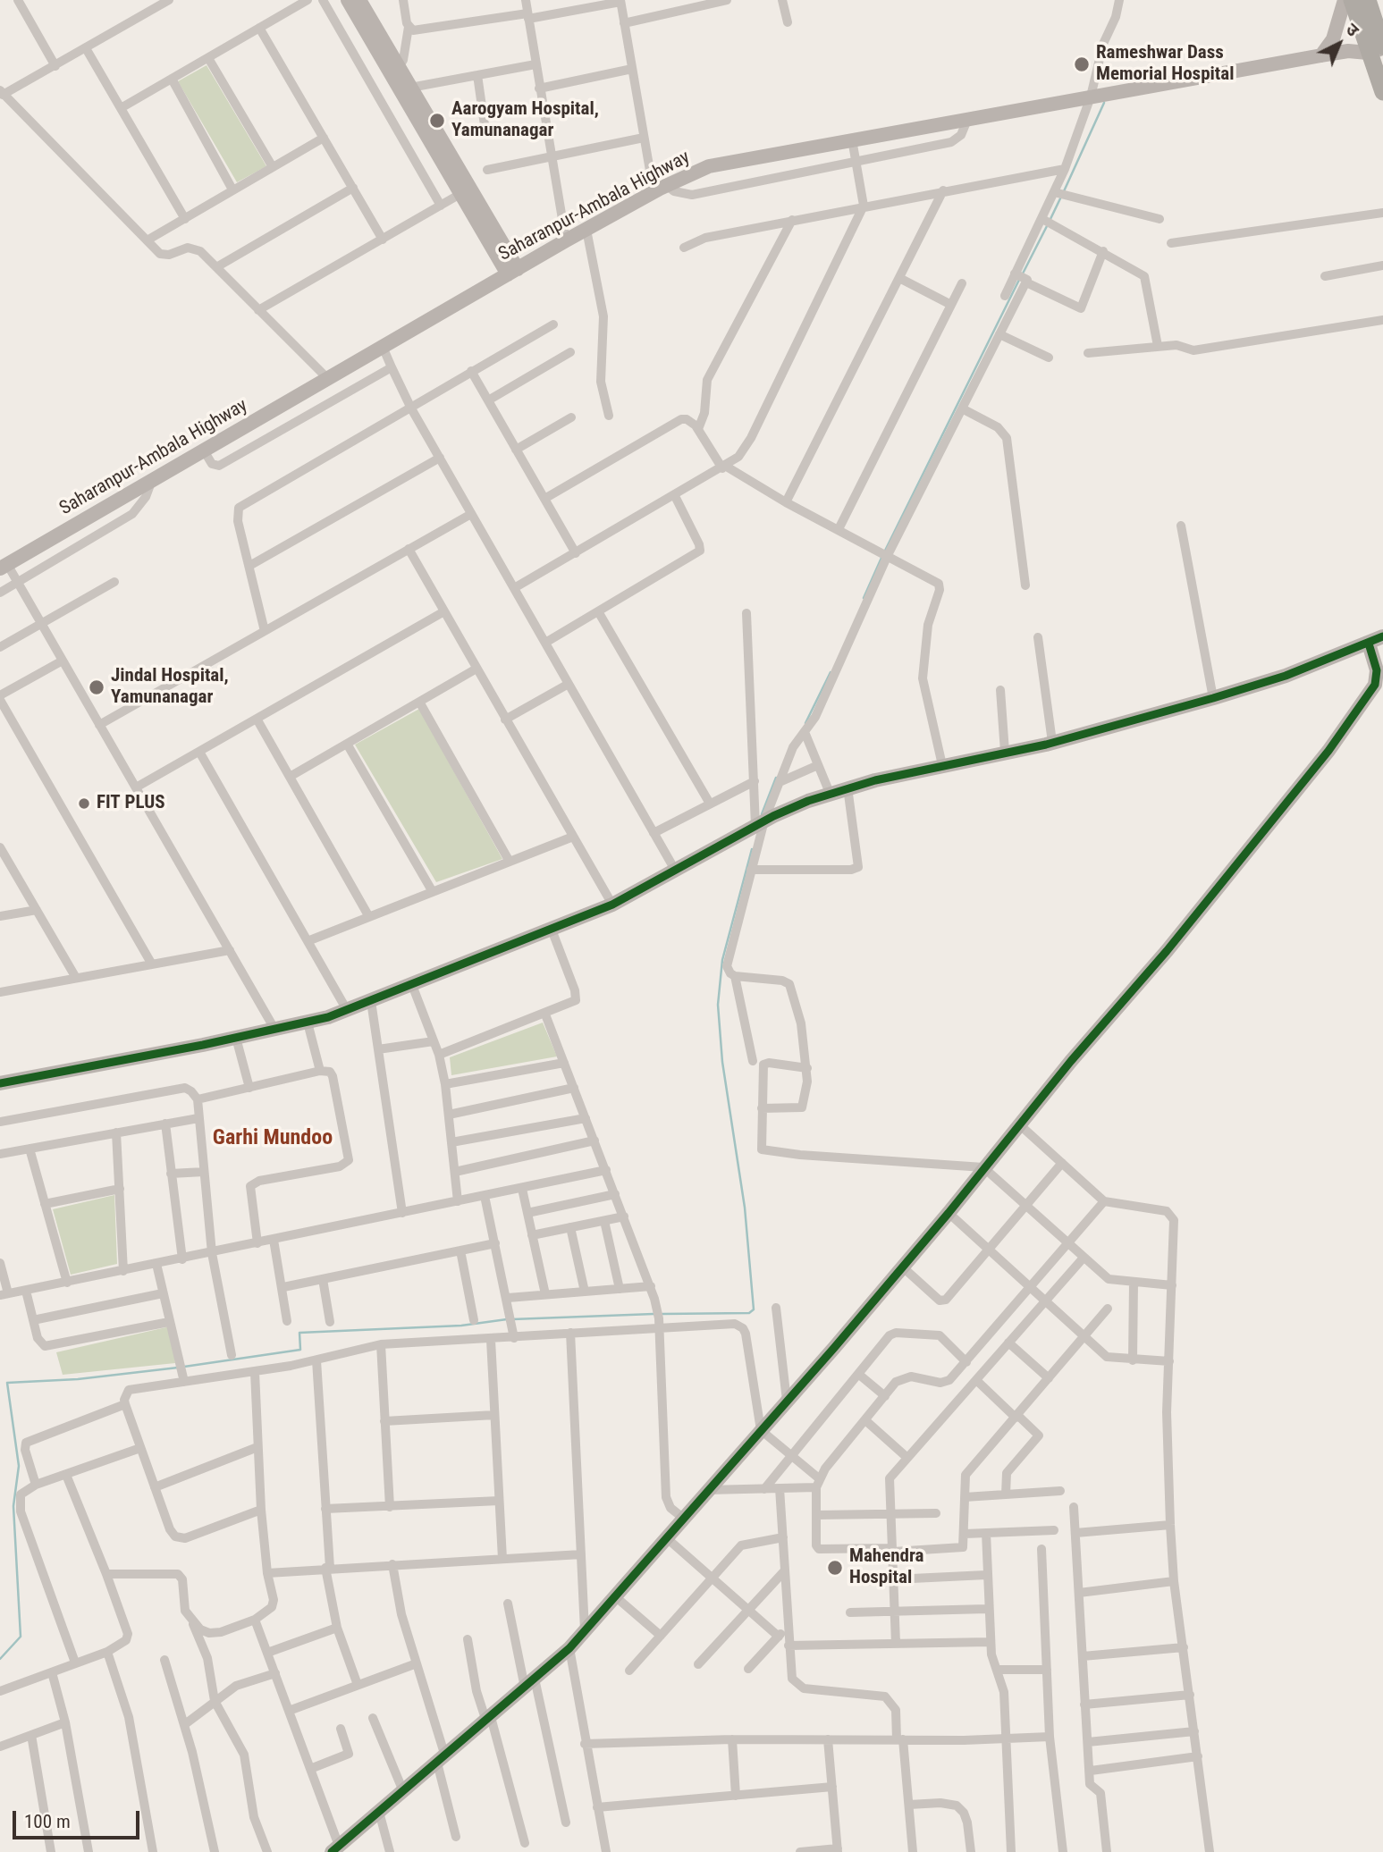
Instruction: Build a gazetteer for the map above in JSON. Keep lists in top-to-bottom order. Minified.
{"streets":{"street":["Saharanpur-Ambala Highway"]},"districts":["Garhi Mundoo"],"places":["Rameshwar Dass Memorial Hospital","Aarogyam Hospital, Yamunanagar","Jindal Hospital, Yamunanagar","FIT PLUS","Mahendra Hospital"],"scale_bar":"100 m","north":"top right"}
